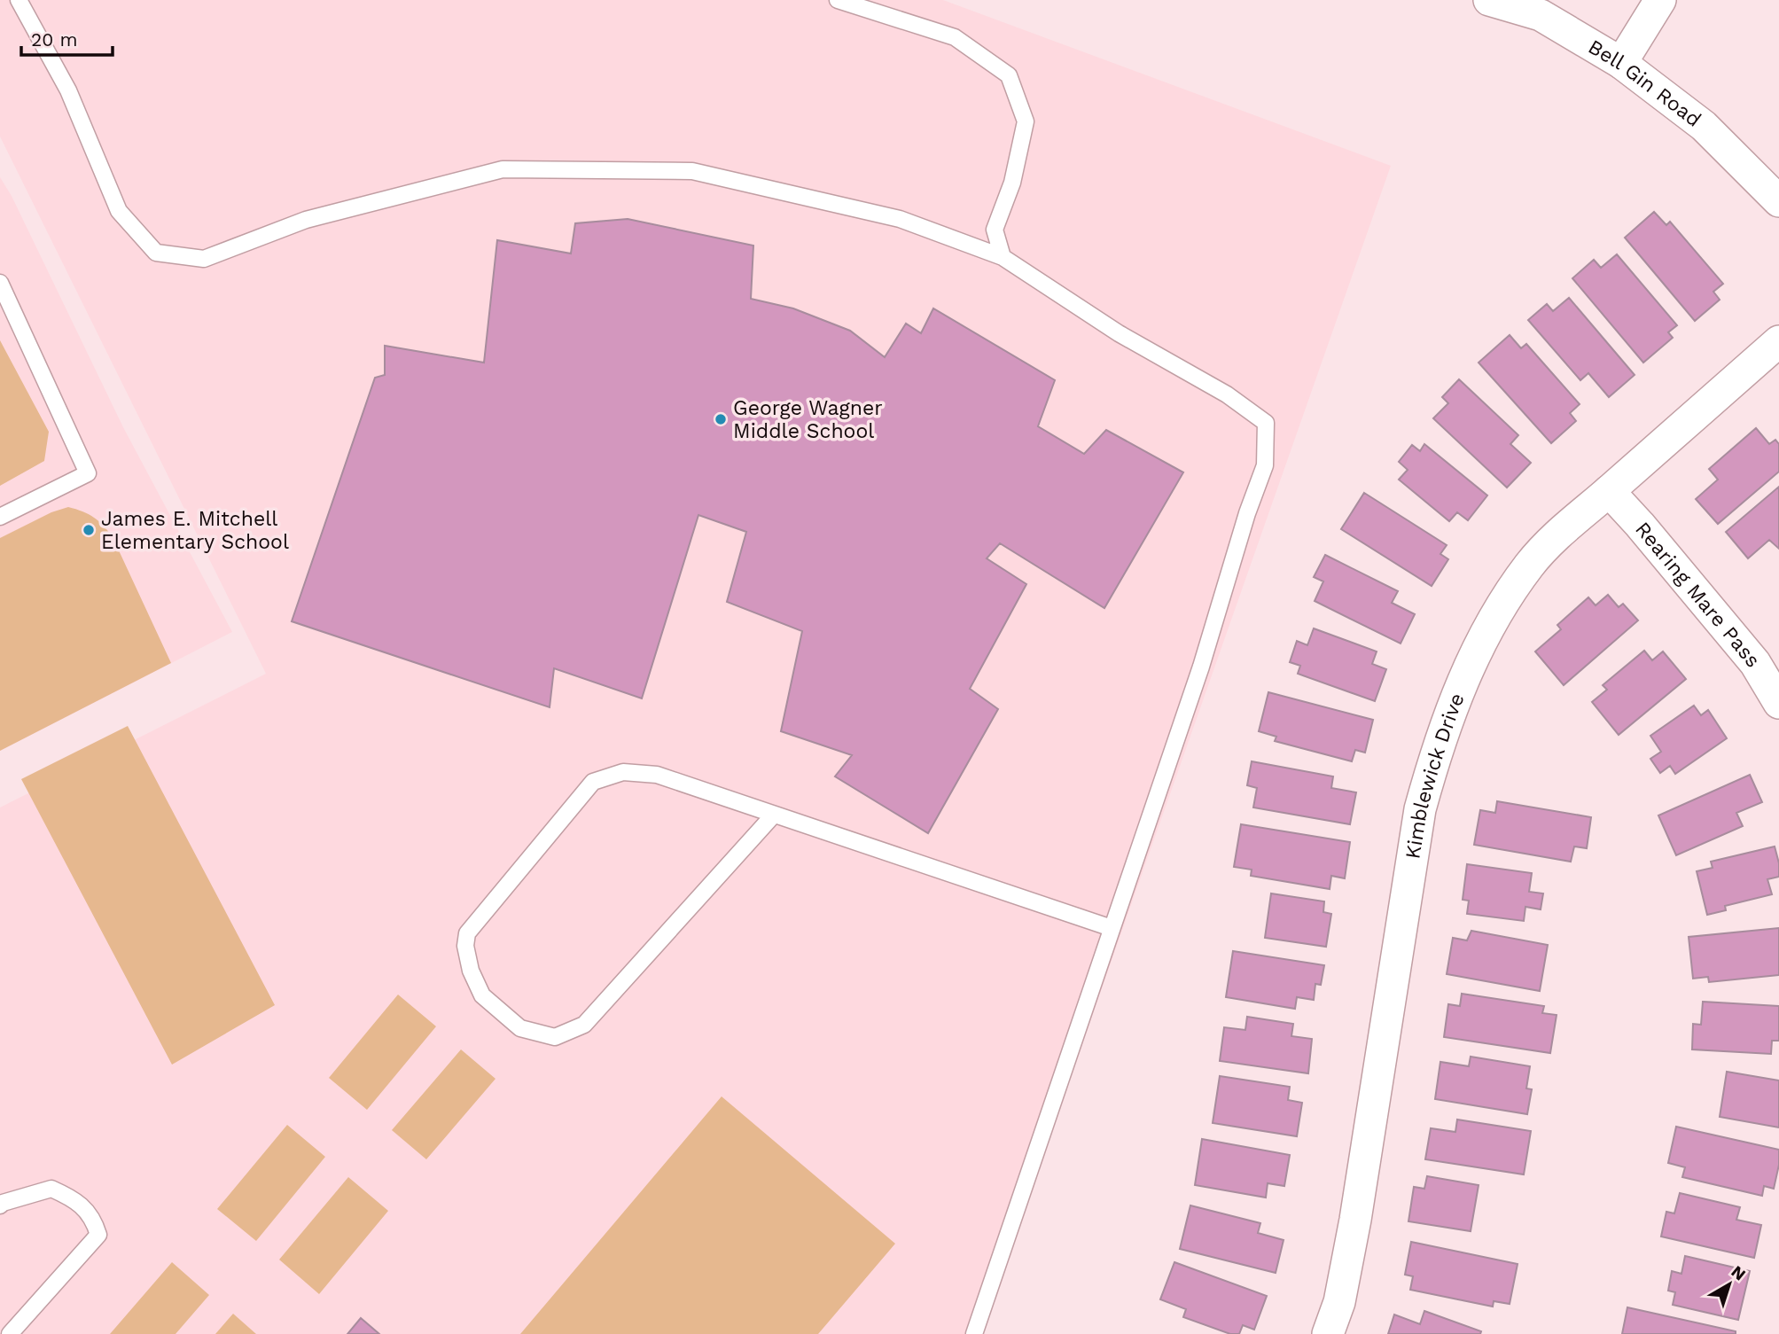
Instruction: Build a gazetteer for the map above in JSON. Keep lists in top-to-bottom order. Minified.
{"streets":{"street":["Bell Gin Road","Rearing Mare Pass","Kimblewick Drive"]},"crossings":[["Rearing Mare Pass","Kimblewick Drive"]],"places":["George Wagner Middle School","James E. Mitchell Elementary School"],"scale_bar":"20 m","north":"top right"}
